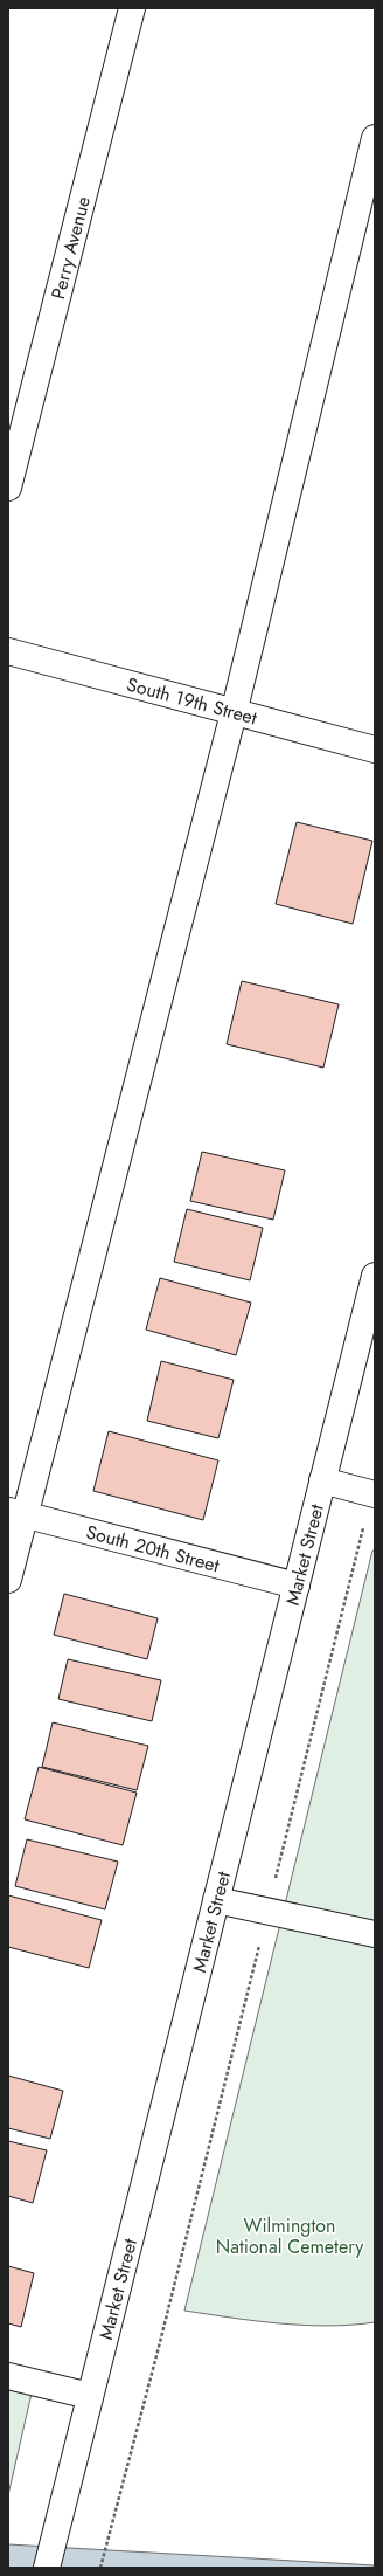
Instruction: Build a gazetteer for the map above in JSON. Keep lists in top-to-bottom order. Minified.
{"streets":{"street":["Perry Avenue","South 19th Street","South 20th Street","Market Street"]},"crossings":[["South 20th Street","Market Street"]],"parks":["Wilmington National Cemetery"]}
